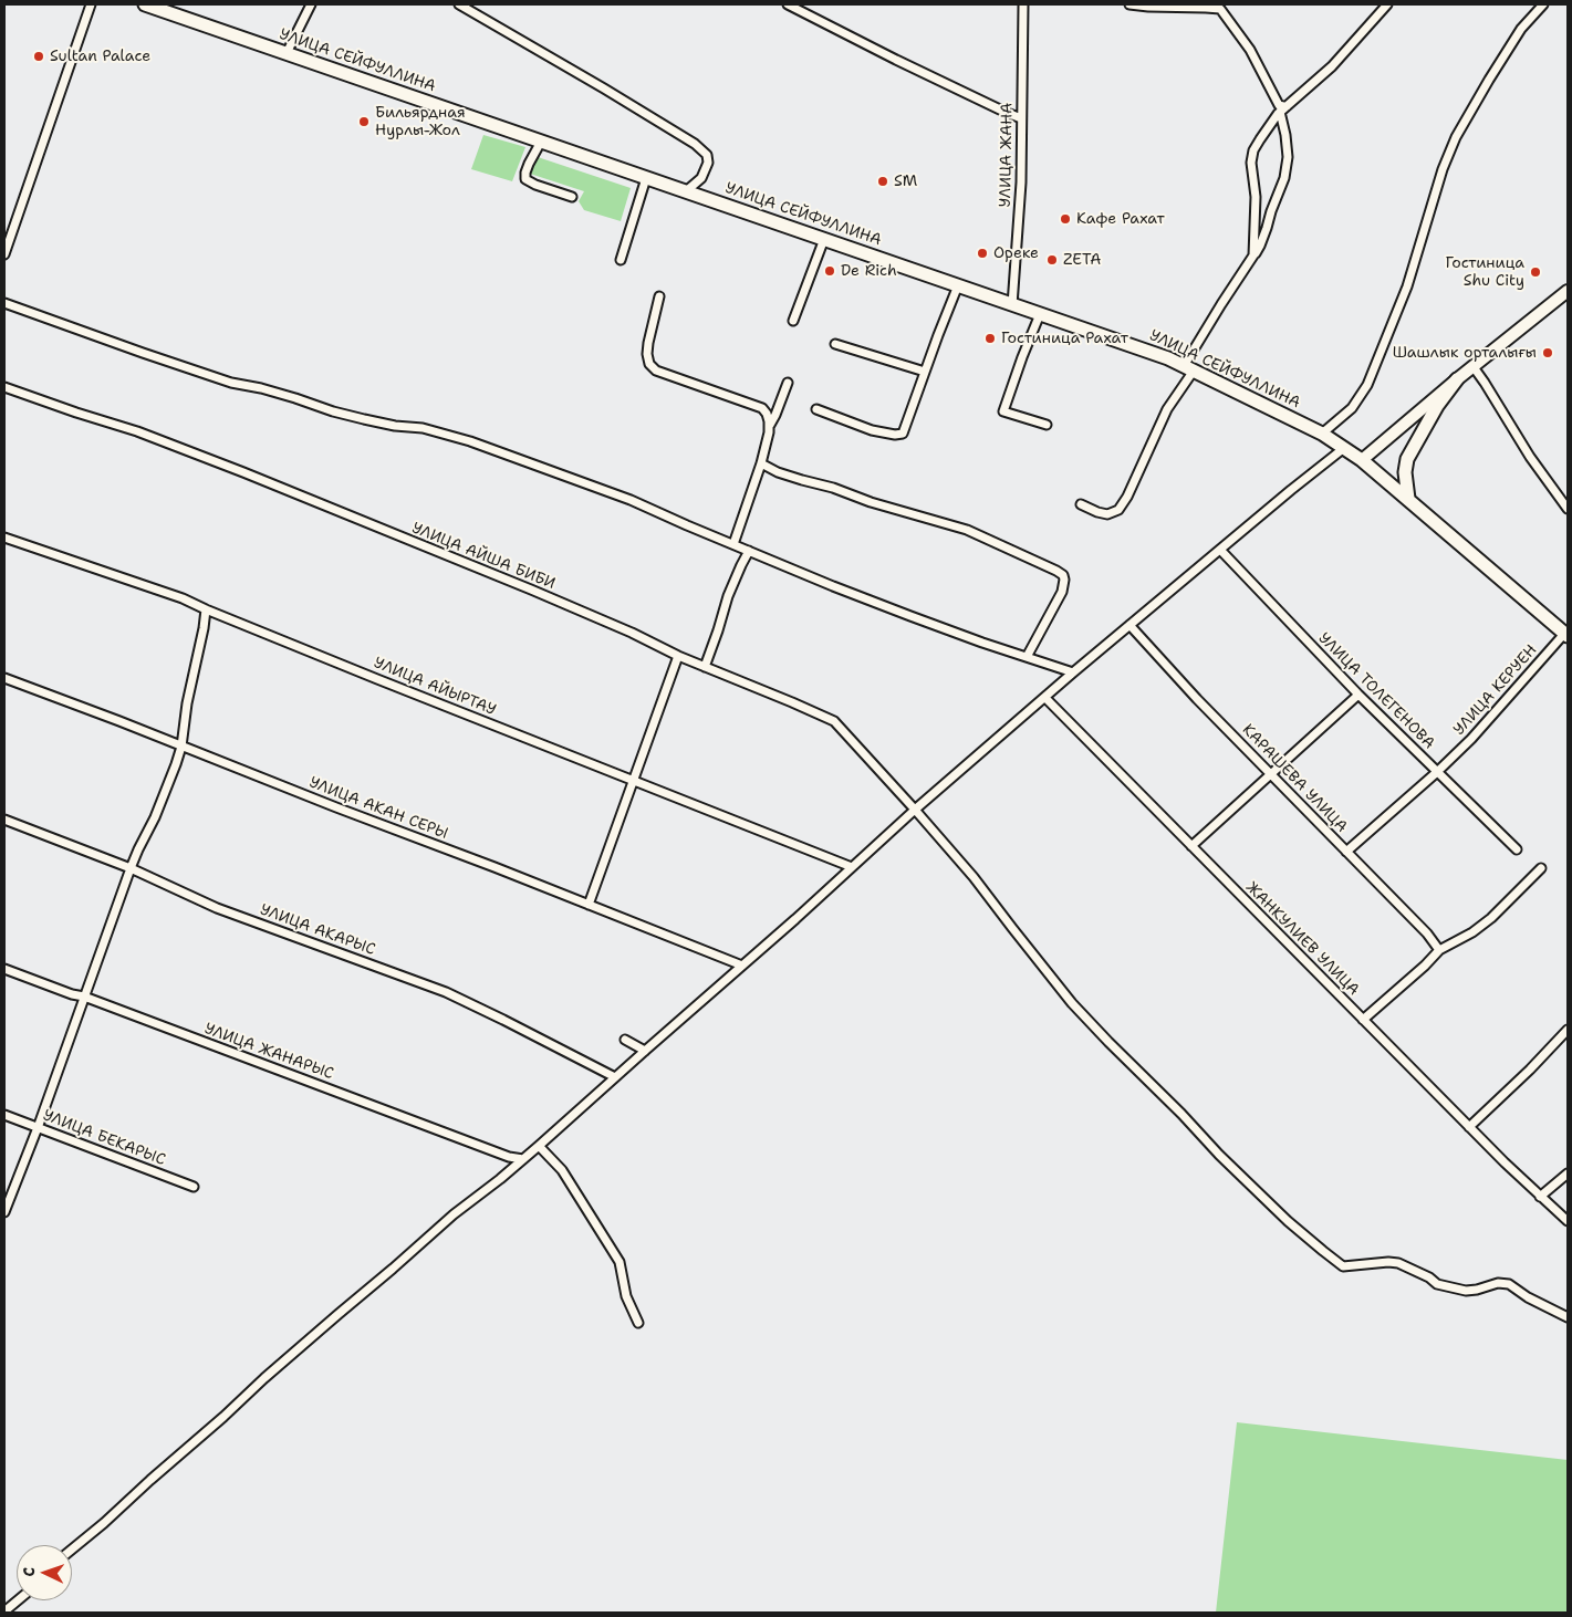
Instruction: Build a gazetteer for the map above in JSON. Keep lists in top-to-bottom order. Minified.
{"streets":{"main road":["УЛИЦА СЕЙФУЛЛИНА"],"street":["УЛИЦА ЖАНА","УЛИЦА АЙША БИБИ","УЛИЦА АЙЫРТАУ","УЛИЦА КЕРУЕН","УЛИЦА ТОЛЕГЕНОВА","КАРАШЕВА УЛИЦА","УЛИЦА АКАН СЕРЫ","УЛИЦА АКАРЫС","ЖАНКУЛИЕВ УЛИЦА","УЛИЦА ЖАНАРЫС","УЛИЦА БЕКАРЫС"]},"crossings":[["УЛИЦА СЕЙФУЛЛИНА","УЛИЦА ЖАНА"],["УЛИЦА СЕЙФУЛЛИНА","УЛИЦА КЕРУЕН"],["УЛИЦА КЕРУЕН","УЛИЦА ТОЛЕГЕНОВА"],["УЛИЦА КЕРУЕН","КАРАШЕВА УЛИЦА"]],"places":["Sultan Palace","Бильярдная Нурлы-Жол","SM","Кафе Рахат","Ореке","ZETA","De Rich","Гостиница Shu City","Гостиница Рахат","Шашлык орталығы"],"north":"left"}
